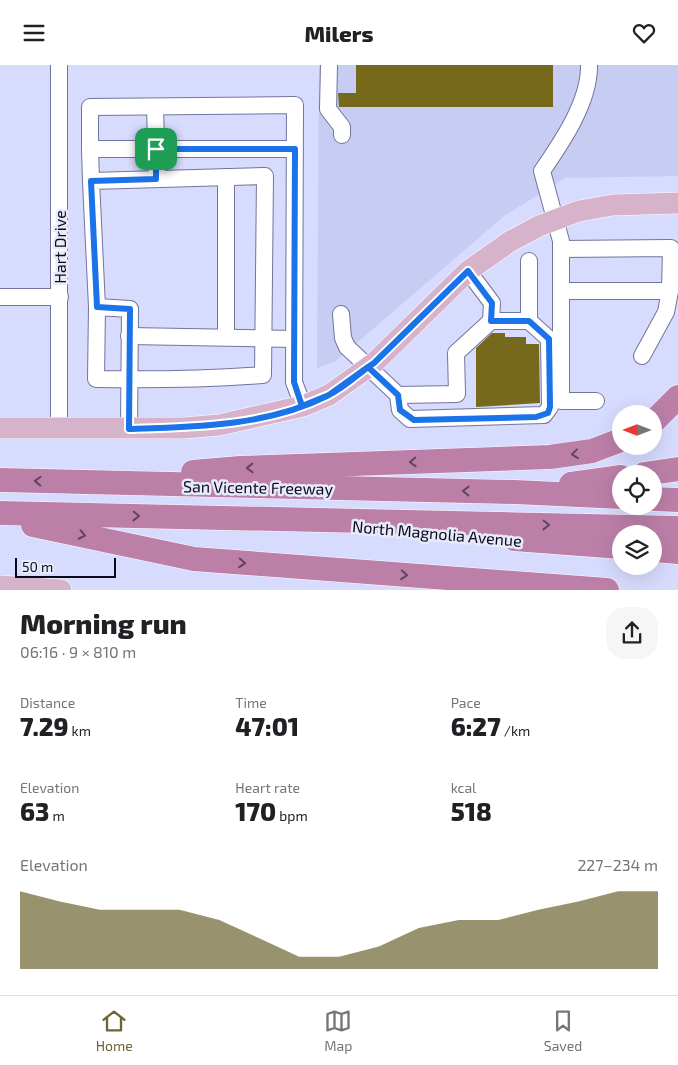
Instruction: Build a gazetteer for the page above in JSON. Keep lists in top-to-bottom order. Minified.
{"streets":{"highway":["San Vicente Freeway","North Magnolia Avenue"],"street":["Hart Drive"]},"crossings":[["San Vicente Freeway","North Magnolia Avenue"]],"scale_bar":"50 m","north":"left","page":{"header":"Milers","scale":"50 m","heading":["Morning run","06:16 · 9 × 810 m"],"stats":[["Distance","7.29 km"],["Time","47:01"],["Pace","6:27 /km"],["Elevation","63 m"],["Heart rate","170 bpm"],["kcal","518"]],"chart":["Elevation","227–234 m"],"tabs":["Home","Map","Saved"]}}
